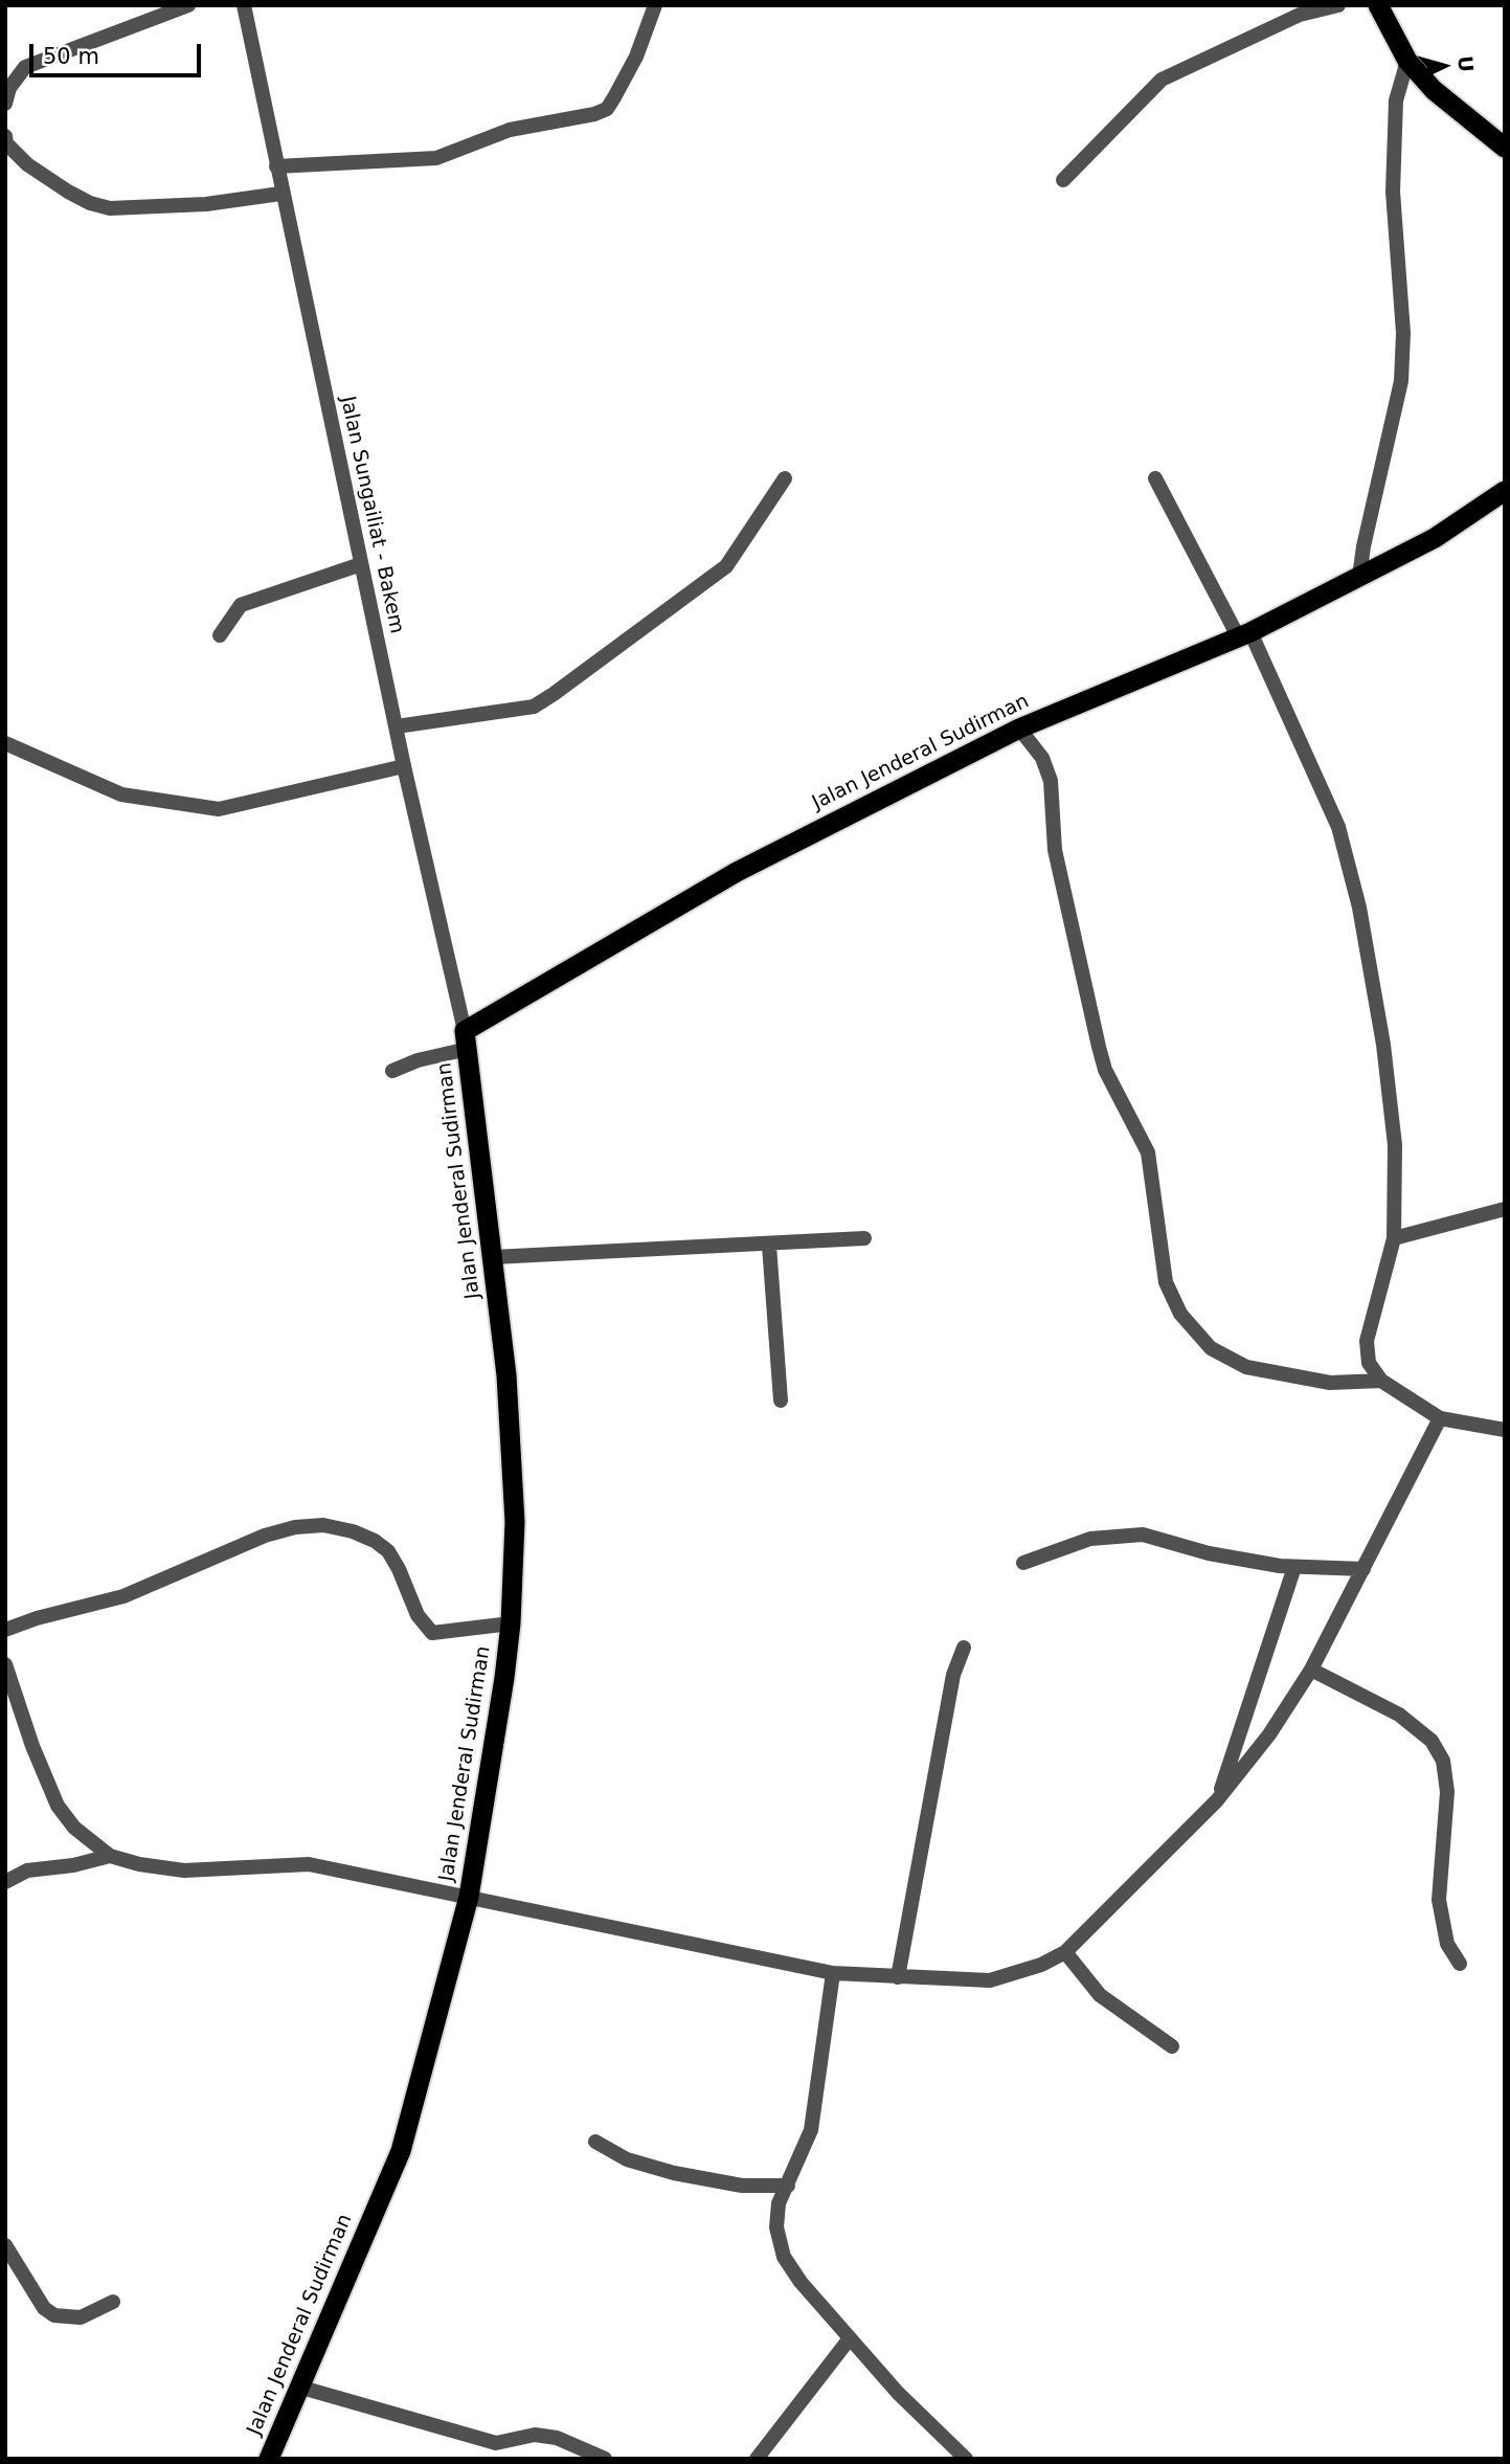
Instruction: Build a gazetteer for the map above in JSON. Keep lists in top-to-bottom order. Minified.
{"streets":{"highway":["Jalan Jenderal Sudirman"],"street":["Jalan Sungailiat - Bakem"]},"crossings":[["Jalan Sungailiat - Bakem","Jalan Jenderal Sudirman"]],"scale_bar":"50 m","north":"right"}
